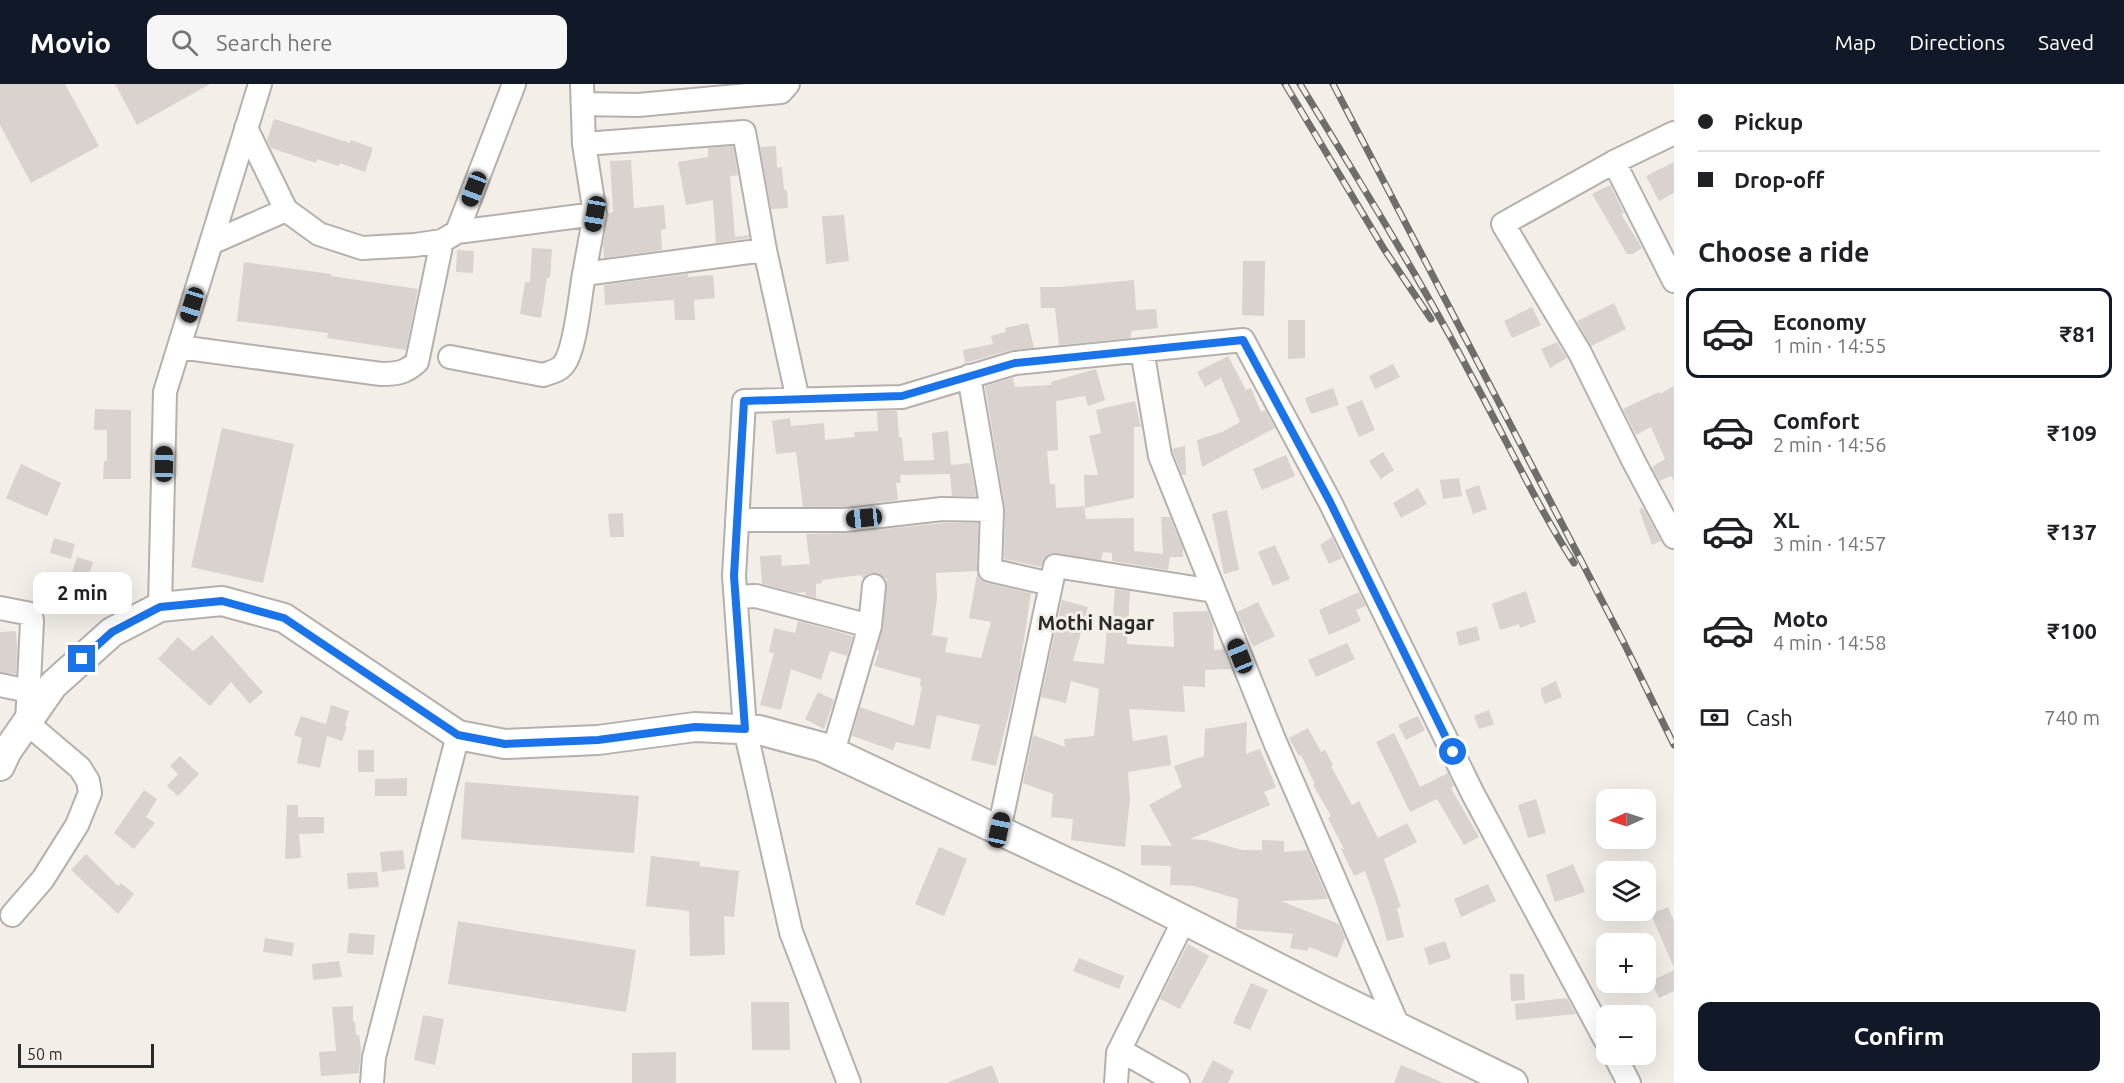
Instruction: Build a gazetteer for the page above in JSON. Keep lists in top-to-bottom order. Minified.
{"districts":["Mothi Nagar"],"scale_bar":"50 m","north":"left","page":{"header":"Movio","search":"Search here","nav":["Map","Directions","Saved"],"banner":["Pickup","Drop-off"],"heading":"Choose a ride","list":[{"name":"Economy","note":"1 min · 14:55","value":"₹81"},{"name":"Comfort","note":"2 min · 14:56","value":"₹109"},{"name":"XL","note":"3 min · 14:57","value":"₹137"},{"name":"Moto","note":"4 min · 14:58","value":"₹100"}],"bubble":"2 min","pay":["Cash","740 m"],"map_buttons":["+","−"],"buttons":"Confirm","scale":"50 m"}}
